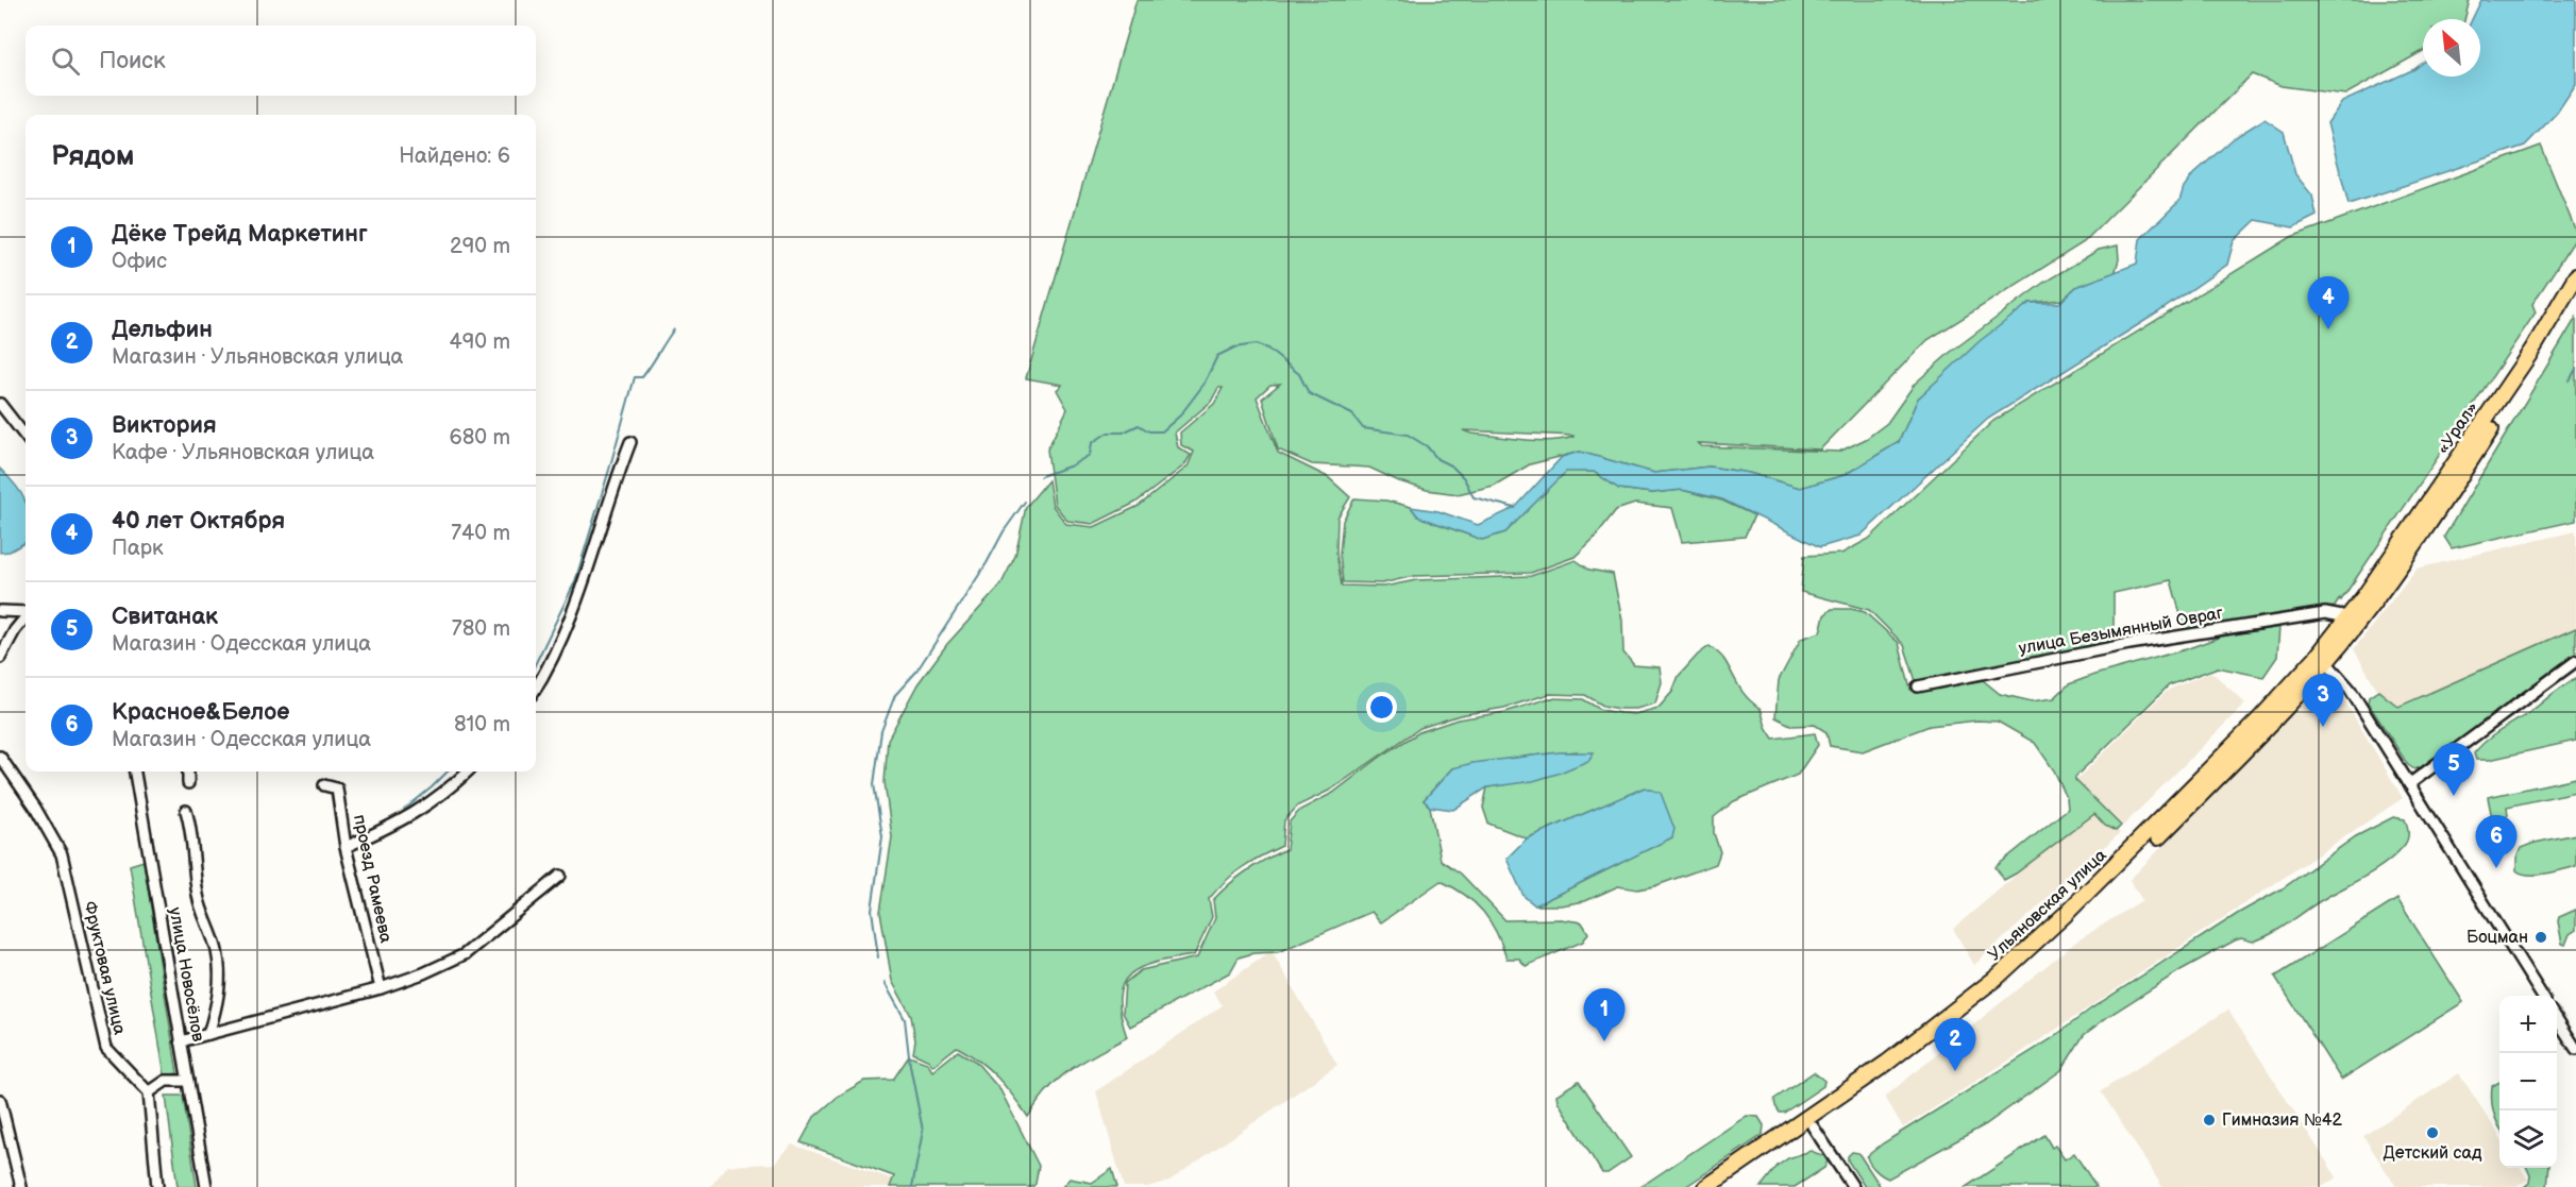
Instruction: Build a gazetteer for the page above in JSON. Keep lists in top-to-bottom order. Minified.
{"streets":{"highway":["«Урал»","Ульяновская улица"],"street":["улица Безымянный Овраг","проезд Рамеева","Фруктовая улица","улица Новосёлов"]},"crossings":[["«Урал»","Ульяновская улица"],["улица Безымянный Овраг","Ульяновская улица"]],"places":["Боцман","Гимназия №42","Детский сад"],"north":"top left","page":{"search":"Поиск","heading":["Рядом","Найдено: 6"],"list":[{"mark":"1","name":"Дёке Трейд Маркетинг","note":"Офис","value":"290 m"},{"mark":"2","name":"Дельфин","note":"Магазин · Ульяновская улица","value":"490 m"},{"mark":"3","name":"Виктория","note":"Кафе · Ульяновская улица","value":"680 m"},{"mark":"4","name":"40 лет Октября","note":"Парк","value":"740 m"},{"mark":"5","name":"Свитанак","note":"Магазин · Одесская улица","value":"780 m"},{"mark":"6","name":"Красное&Белое","note":"Магазин · Одесская улица","value":"810 m"}],"pins":["4","3","5","6","1","2"],"map_buttons":["+","−"]}}
